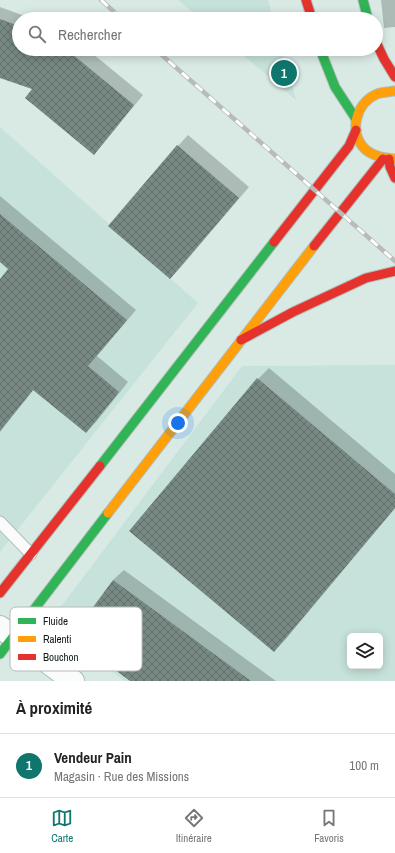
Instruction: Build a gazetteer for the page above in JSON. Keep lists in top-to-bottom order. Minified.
{"legend":["Fluide","Ralenti","Bouchon"],"page":{"search":"Rechercher","pins":"1","heading":"À proximité","list":[{"mark":"1","name":"Vendeur Pain","note":"Magasin · Rue des Missions","value":"100 m"}],"nav":["Carte","Itinéraire","Favoris"]}}
